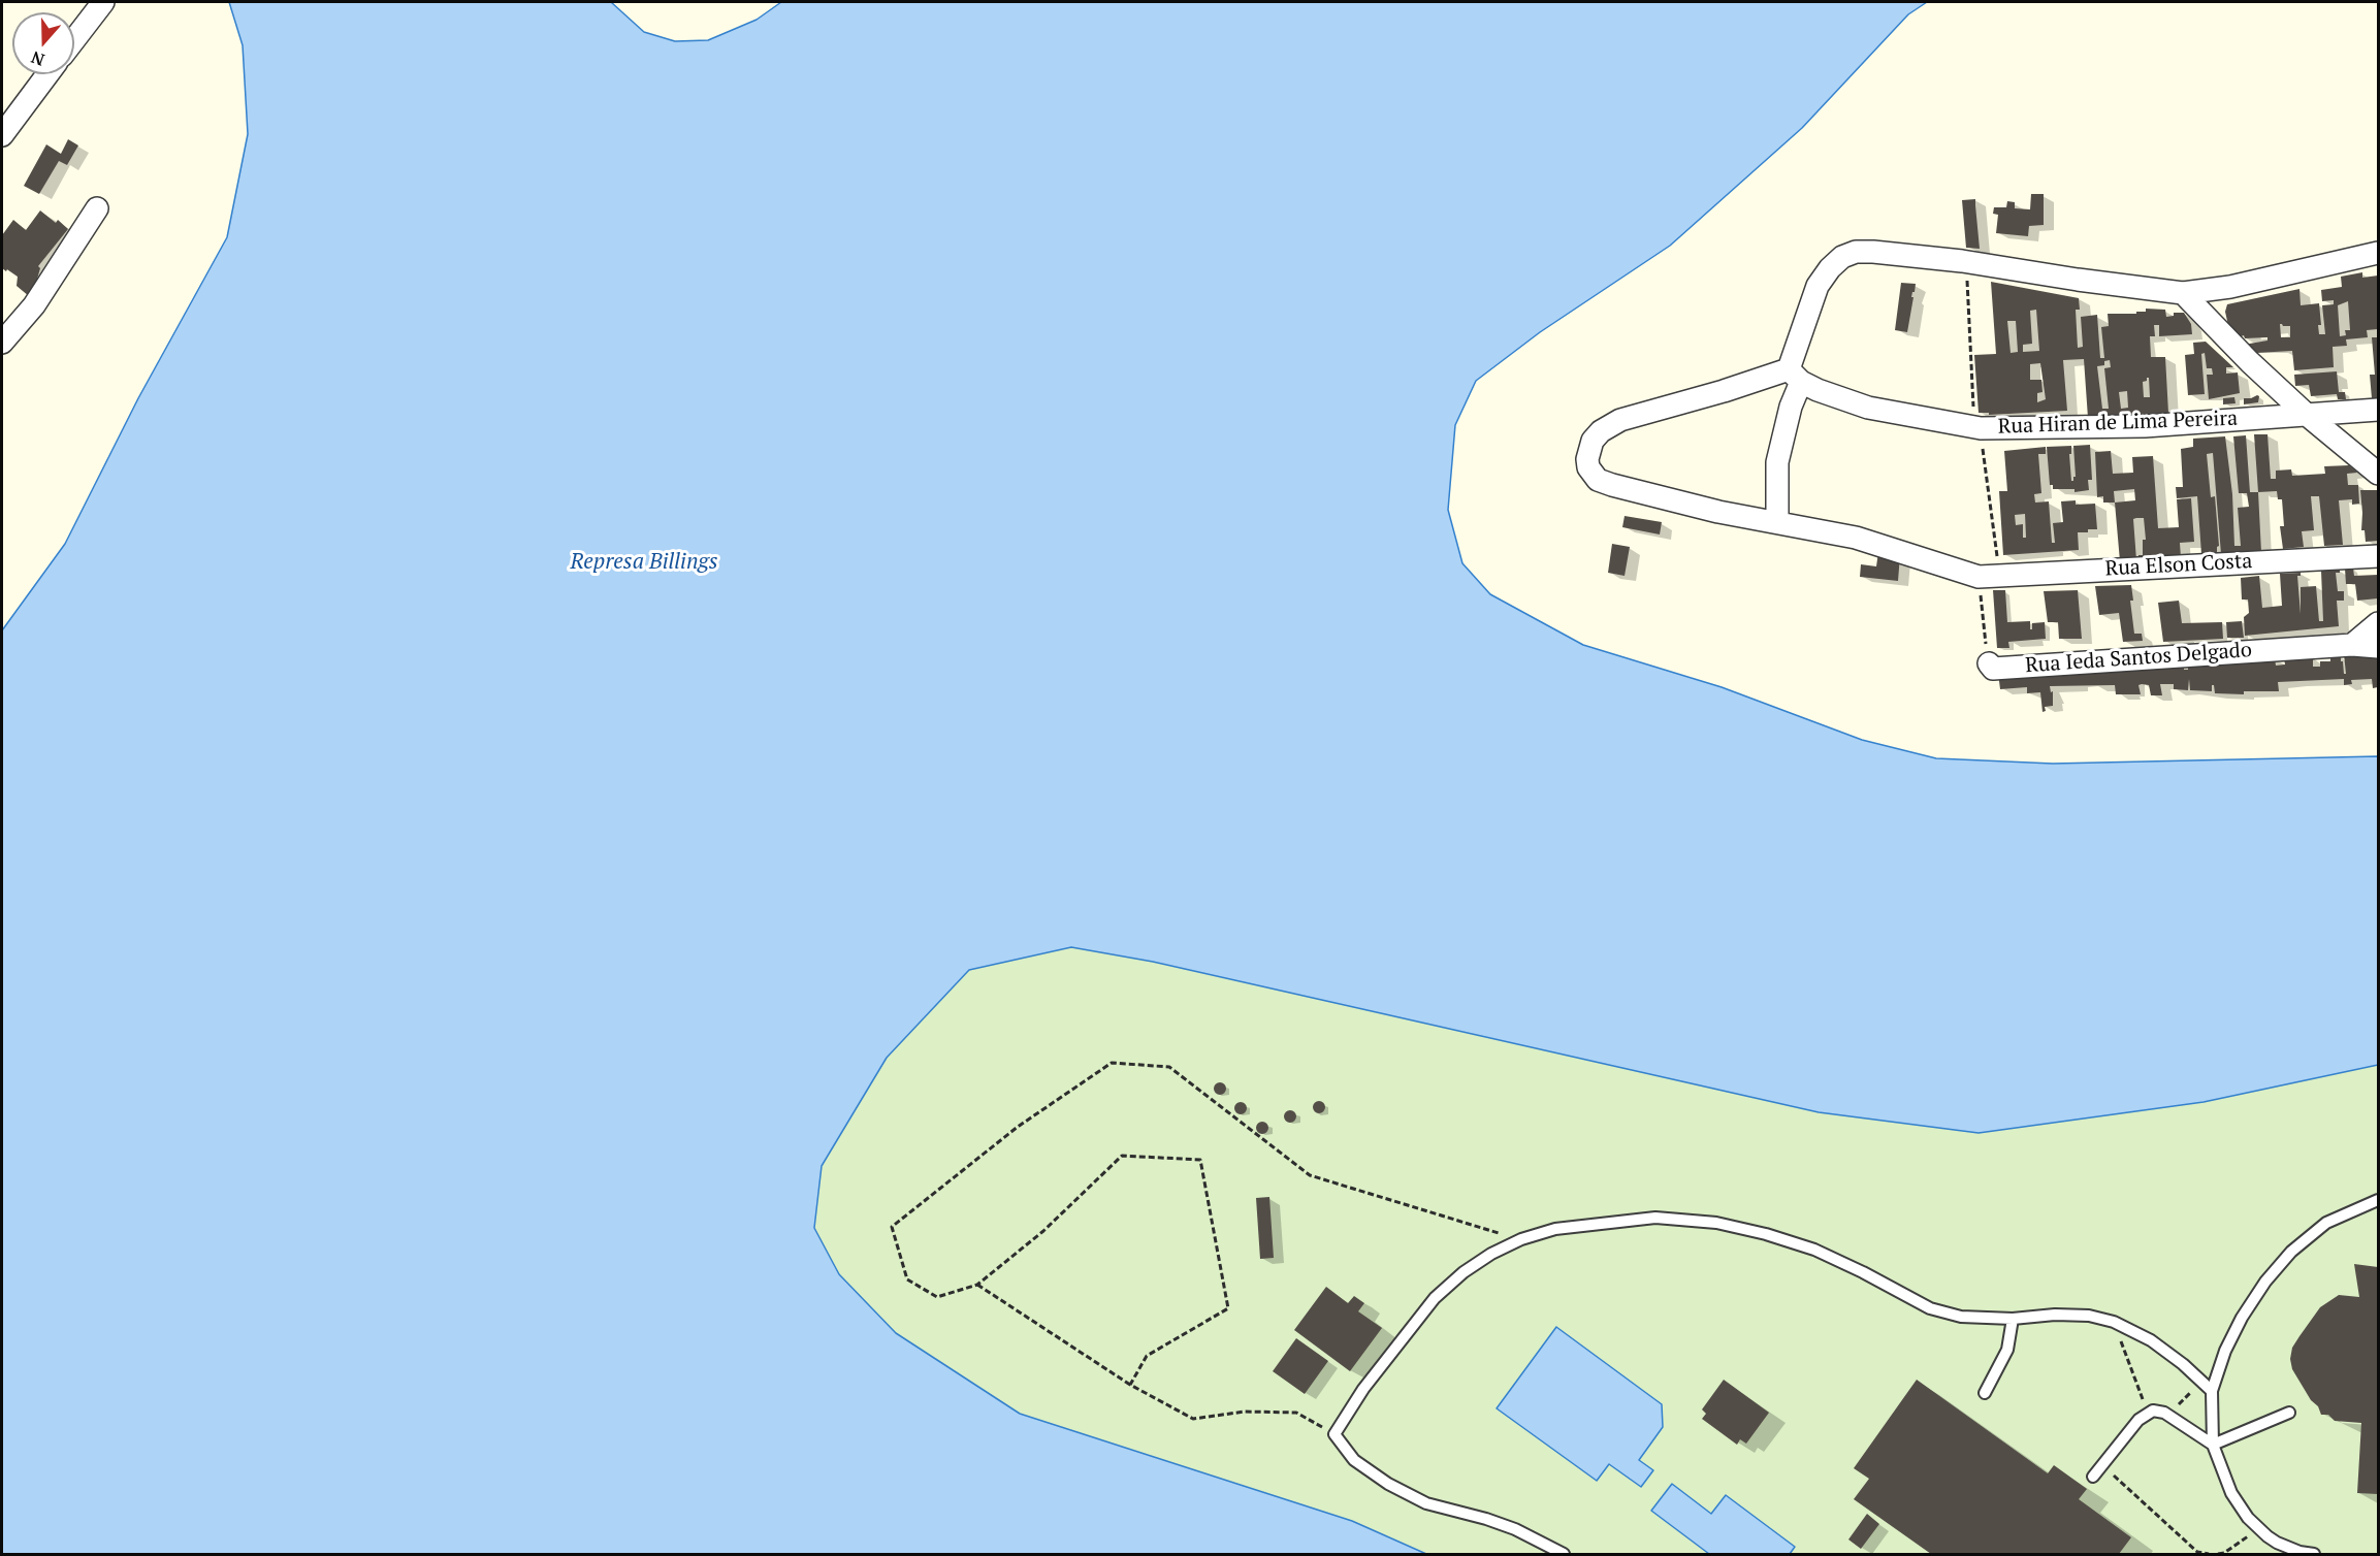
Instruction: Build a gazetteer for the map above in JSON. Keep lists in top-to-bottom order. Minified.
{"streets":{"street":["Rua Hiran de Lima Pereira","Rua Elson Costa","Rua Ieda Santos Delgado"]},"crossings":[["Rua Hiran de Lima Pereira","Rua Elson Costa"]],"water":["Represa Billings"],"north":"bottom"}
